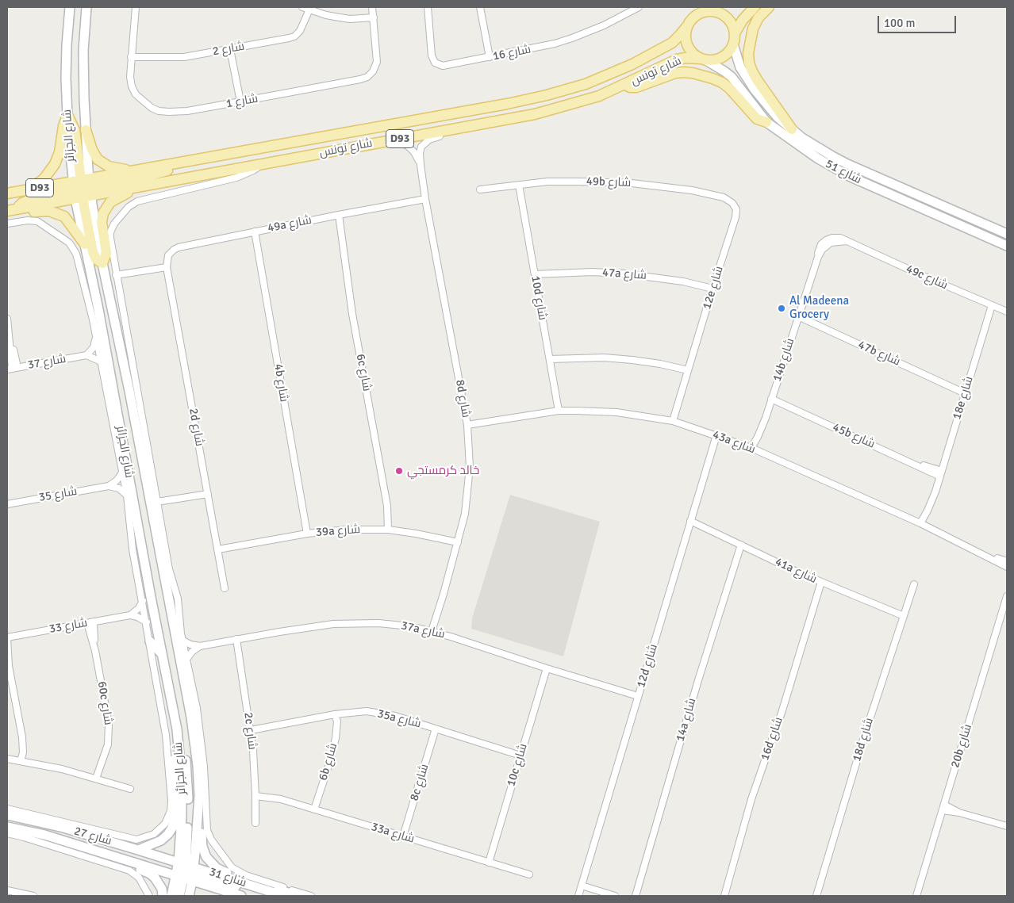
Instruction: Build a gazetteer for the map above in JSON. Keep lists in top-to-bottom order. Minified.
{"streets":{"main road":["شارع تونس","شارع الجزائر","D93","شارع 51","شارع 27","شارع 31"],"street":["شارع 2","شارع 16","شارع 1","49b شارع","49a شارع","47a شارع","49c شارع","12e شارع","10d شارع","47b شارع","14b شارع","شارع 37","6c شارع","4b شارع","18e شارع","8d شارع","2d شارع","45b شارع","43a شارع","شارع 35","39a شارع","41a شارع","شارع 33","37a شارع","12d شارع","60c شارع","35a شارع","14a شارع","2c شارع","16d شارع","18d شارع","20b شارع","6b شارع","10c شارع","8c شارع","33a شارع"]},"crossings":[["شارع 2","شارع 1"],["شارع تونس","شارع الجزائر"],["شارع تونس","شارع 51"],["شارع تونس","8d شارع"],["شارع الجزائر","شارع 27"],["شارع الجزائر","شارع 31"],["49b شارع","12e شارع"],["49b شارع","10d شارع"],["49a شارع","6c شارع"],["49a شارع","4b شارع"],["49a شارع","8d شارع"],["49a شارع","2d شارع"],["47a شارع","12e شارع"],["47a شارع","10d شارع"],["49c شارع","14b شارع"],["49c شارع","18e شارع"],["12e شارع","43a شارع"],["10d شارع","43a شارع"],["47b شارع","14b شارع"],["47b شارع","18e شارع"],["14b شارع","45b شارع"],["14b شارع","43a شارع"],["6c شارع","39a شارع"],["4b شارع","39a شارع"],["18e شارع","45b شارع"],["18e شارع","43a شارع"],["8d شارع","43a شارع"],["8d شارع","39a شارع"],["8d شارع","37a شارع"],["2d شارع","39a شارع"],["43a شارع","12d شارع"],["41a شارع","12d شارع"],["41a شارع","14a شارع"],["41a شارع","16d شارع"],["41a شارع","18d شارع"],["شارع 33","60c شارع"],["37a شارع","12d شارع"],["37a شارع","2c شارع"],["37a شارع","10c شارع"],["35a شارع","2c شارع"],["35a شارع","6b شارع"],["35a شارع","10c شارع"],["35a شارع","8c شارع"],["2c شارع","33a شارع"],["6b شارع","33a شارع"],["10c شارع","33a شارع"],["8c شارع","33a شارع"],["شارع 27","شارع 31"]],"places":["Al Madeena Grocery","خالد كرمستجي"],"scale_bar":"100 m"}
